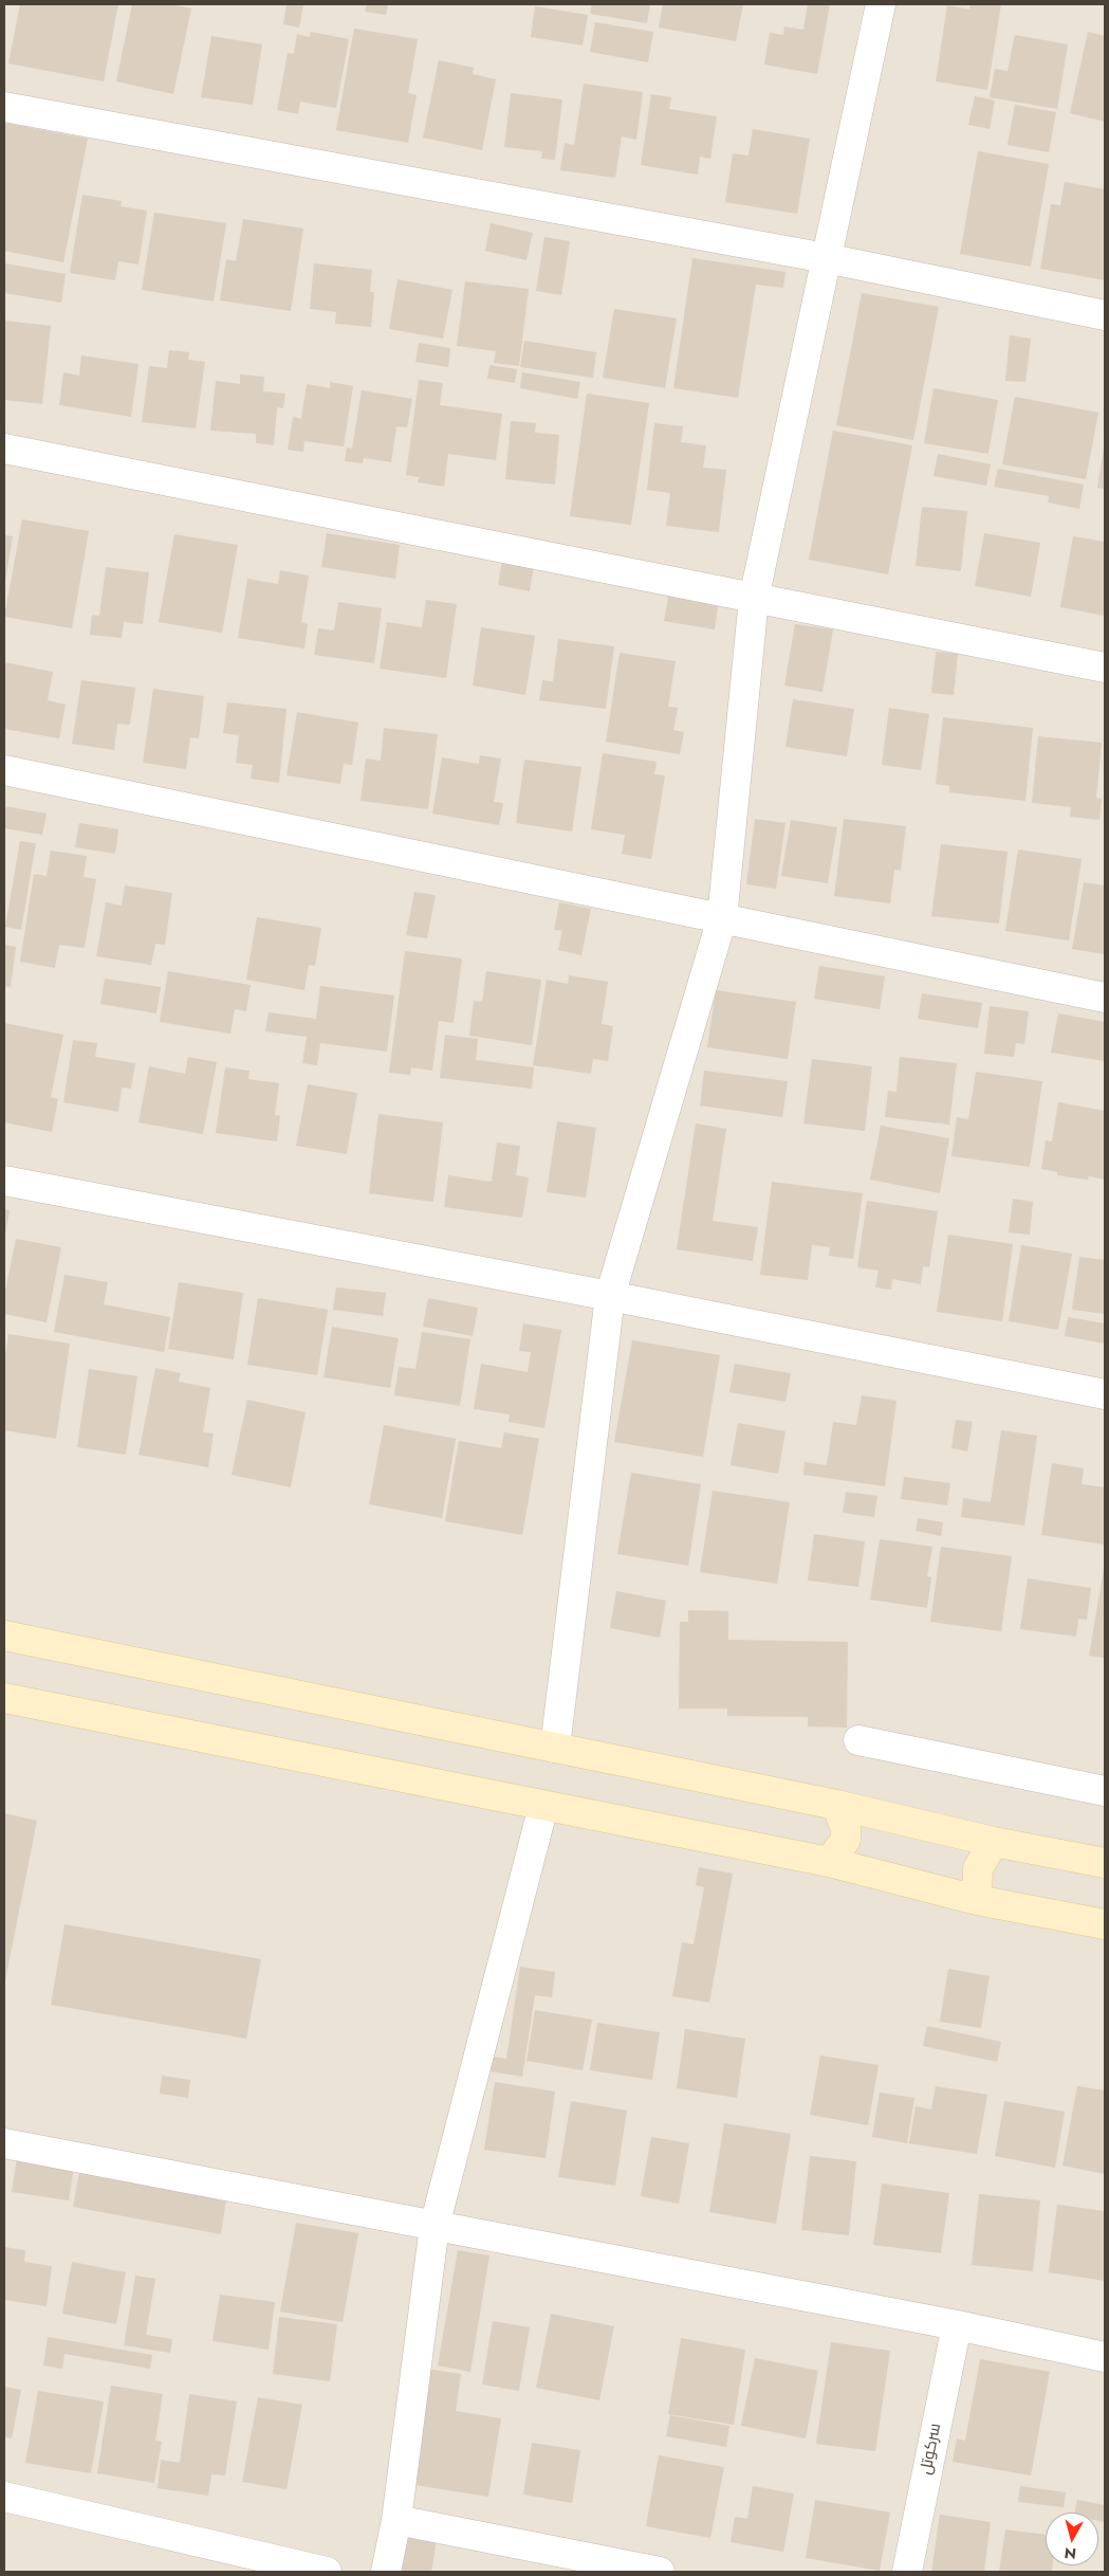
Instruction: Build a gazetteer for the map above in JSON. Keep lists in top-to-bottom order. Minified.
{"streets":{"street":["سرکوتل"]},"north":"bottom"}
